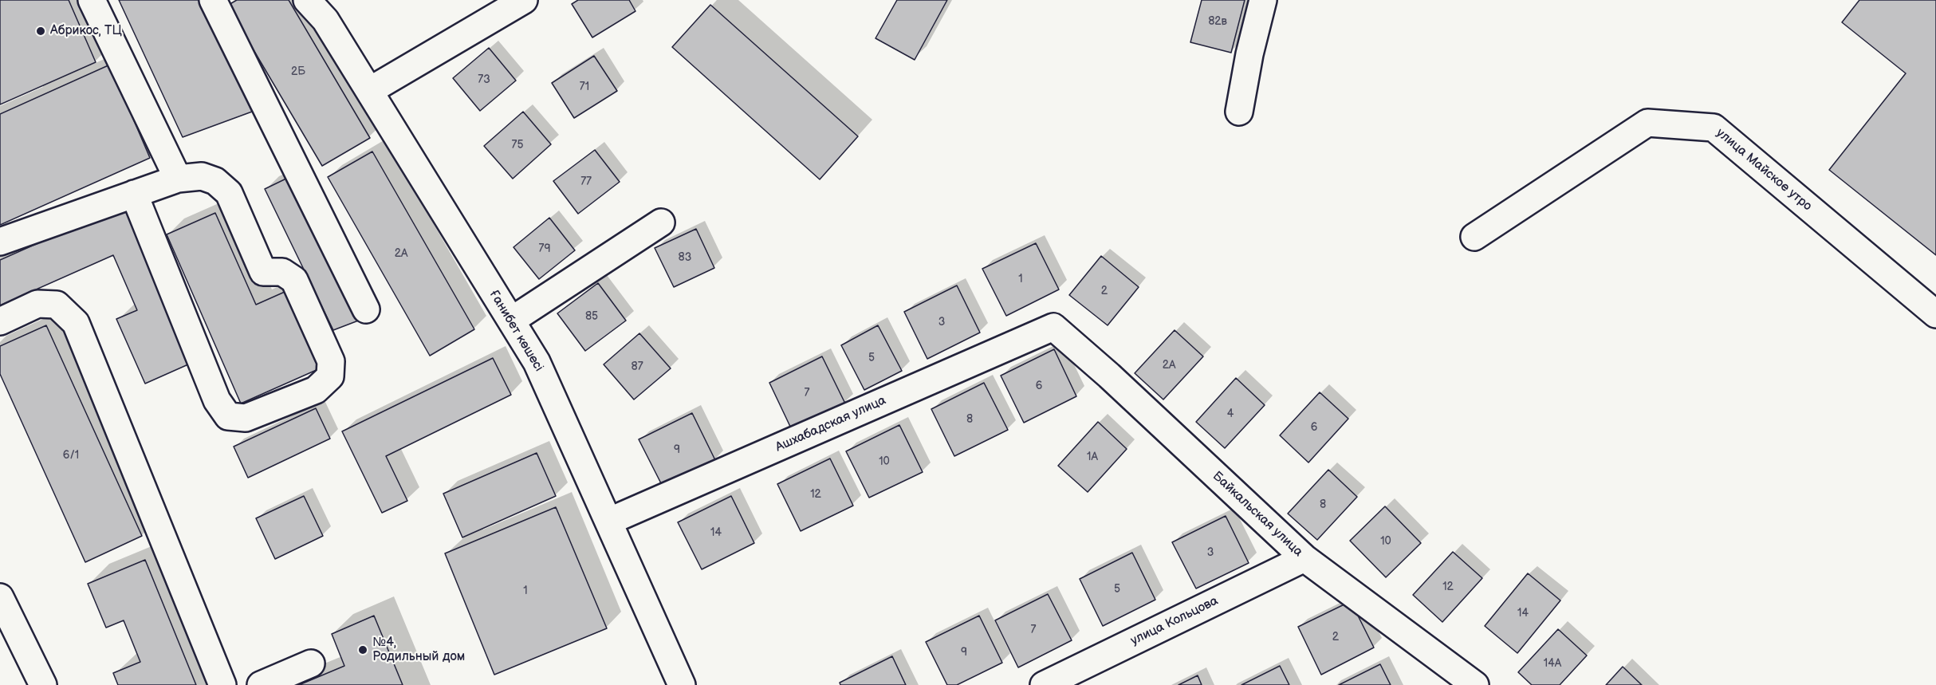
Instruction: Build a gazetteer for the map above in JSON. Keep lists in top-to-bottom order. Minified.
{"streets":{"street":["улица Майское утро","Ғанибет көшесі","Ашхабадская улица","Байкальская улица","улица Кольцова"]},"crossings":[["Ғанибет көшесі","Ашхабадская улица"],["Ашхабадская улица","Байкальская улица"],["Байкальская улица","улица Кольцова"]],"places":["Абрикос, ТЦ","№4, Родильный дом"],"house_numbers":["82в","2Б","73","71","75","77","79","2А","83","1","2","85","3","5","2А","87","6","7","4","8","6","9","6/1","1А","10","12","8","14","10","3","12","5","1","14","7","2","9","14А"]}
